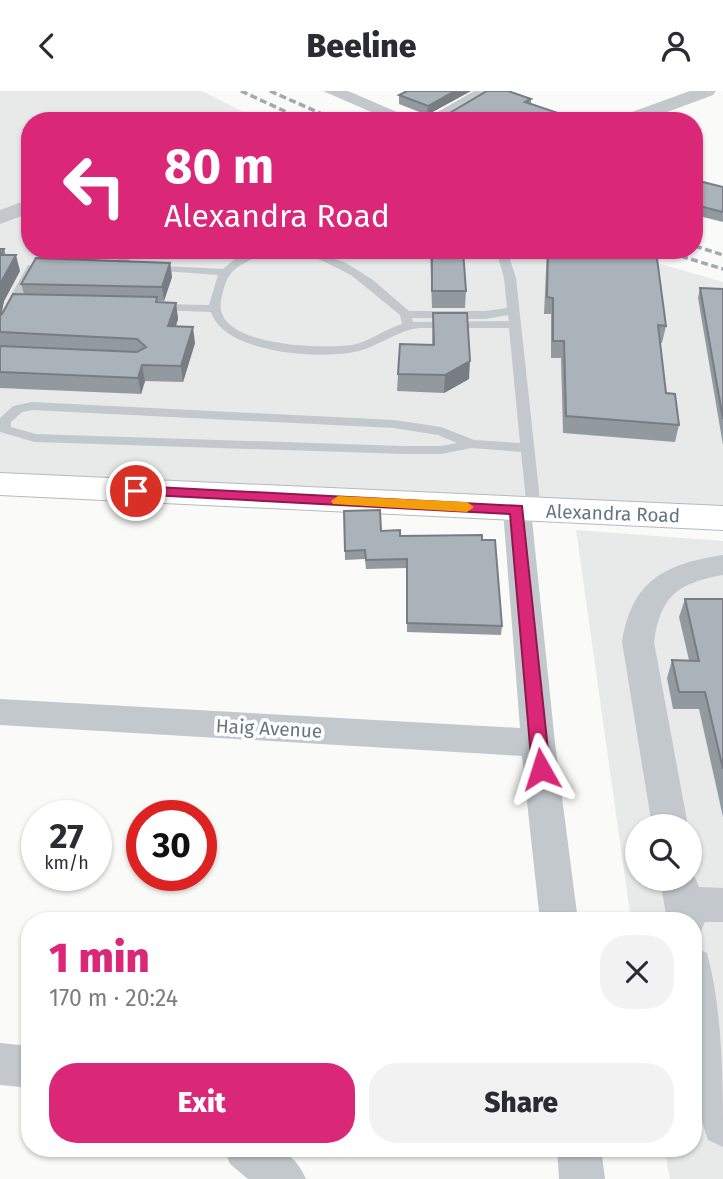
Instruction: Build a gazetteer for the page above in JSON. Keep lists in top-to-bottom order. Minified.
{"streets":{"street":["Alexandra Road","Haig Avenue"]},"page":{"header":"Beeline","turn":["80 m","Alexandra Road"],"speed":"27 km/h","limit":"30","heading":["1 min","170 m · 20:24"],"buttons":["Exit","Share"]}}
